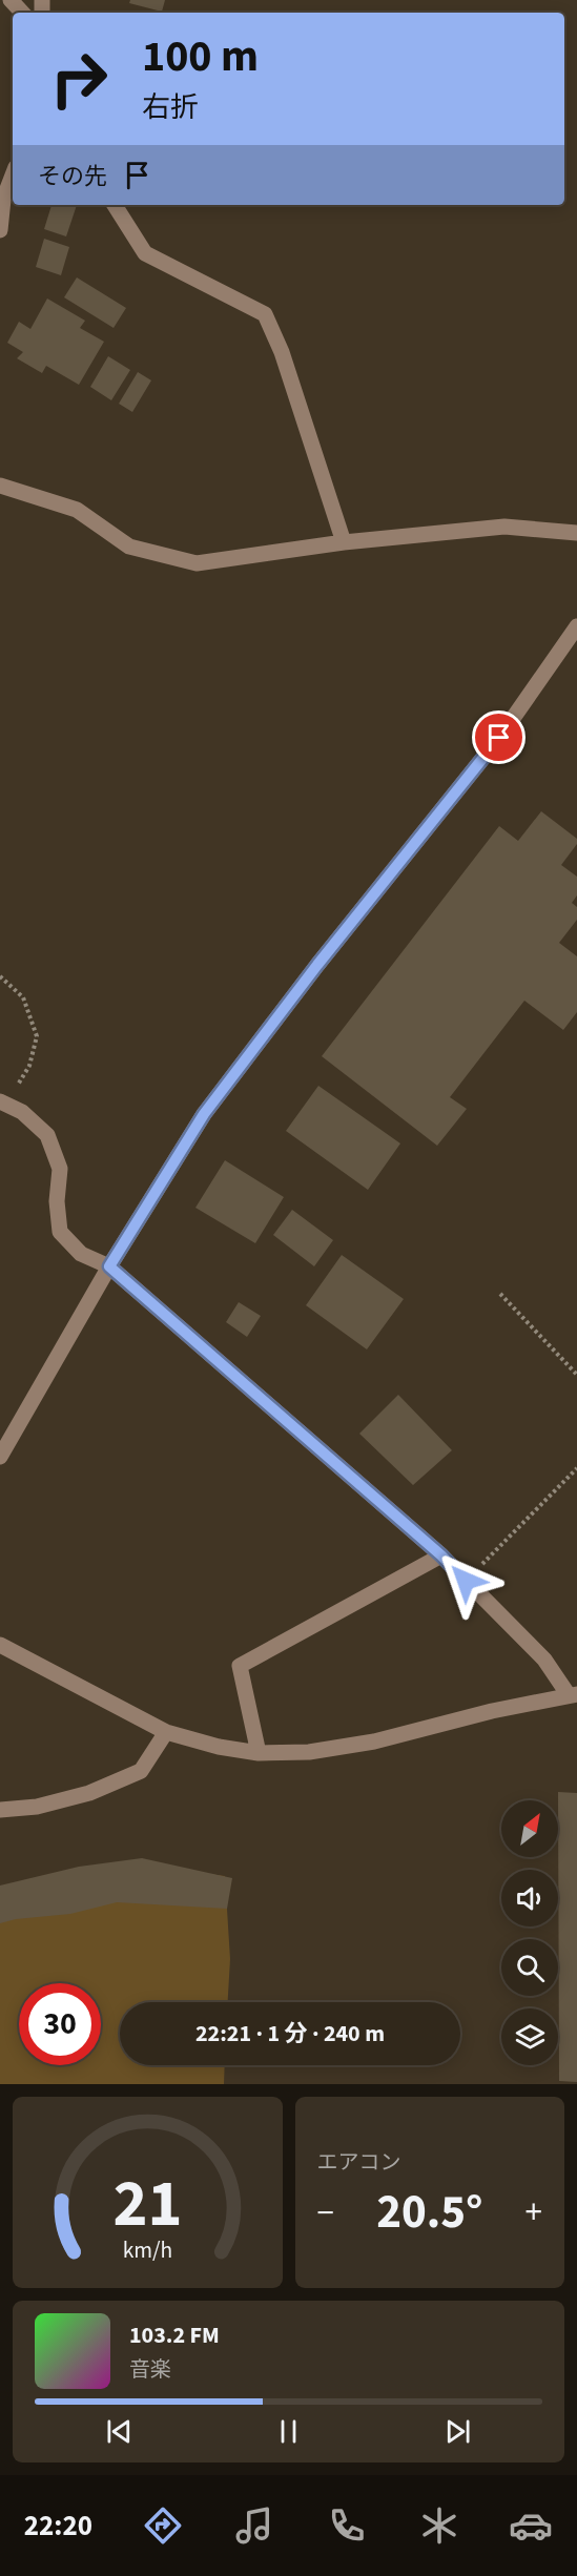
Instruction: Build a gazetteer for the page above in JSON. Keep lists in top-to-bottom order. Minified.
{"north":"top right","page":{"turn":["100 m","右折"],"then":"その先","limit":"30","trip":"22:21 · 1 分 · 240 m","tile":"エアコン","heat":["−","20.5°","+"],"song":["103.2 FM","音楽"],"tabs":"22:20","gauge":["21","km/h"]}}
